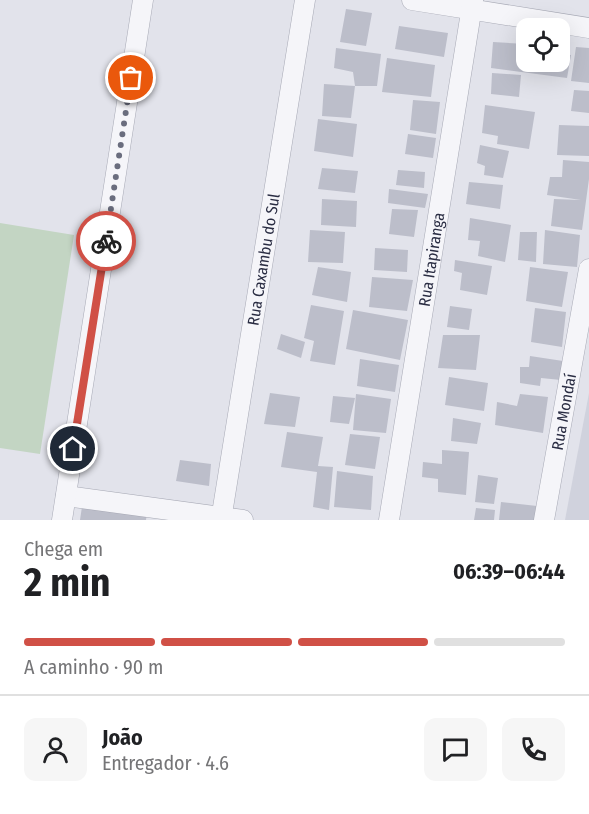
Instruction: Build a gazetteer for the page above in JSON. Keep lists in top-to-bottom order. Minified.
{"streets":{"street":["Rua Caxambu do Sul","Rua Itapiranga","Rua Mondaí"]},"page":{"heading":["2 min","Chega em","06:39–06:44"],"panel":["João","Entregador · 4.6"],"bar":"A caminho · 90 m"}}
